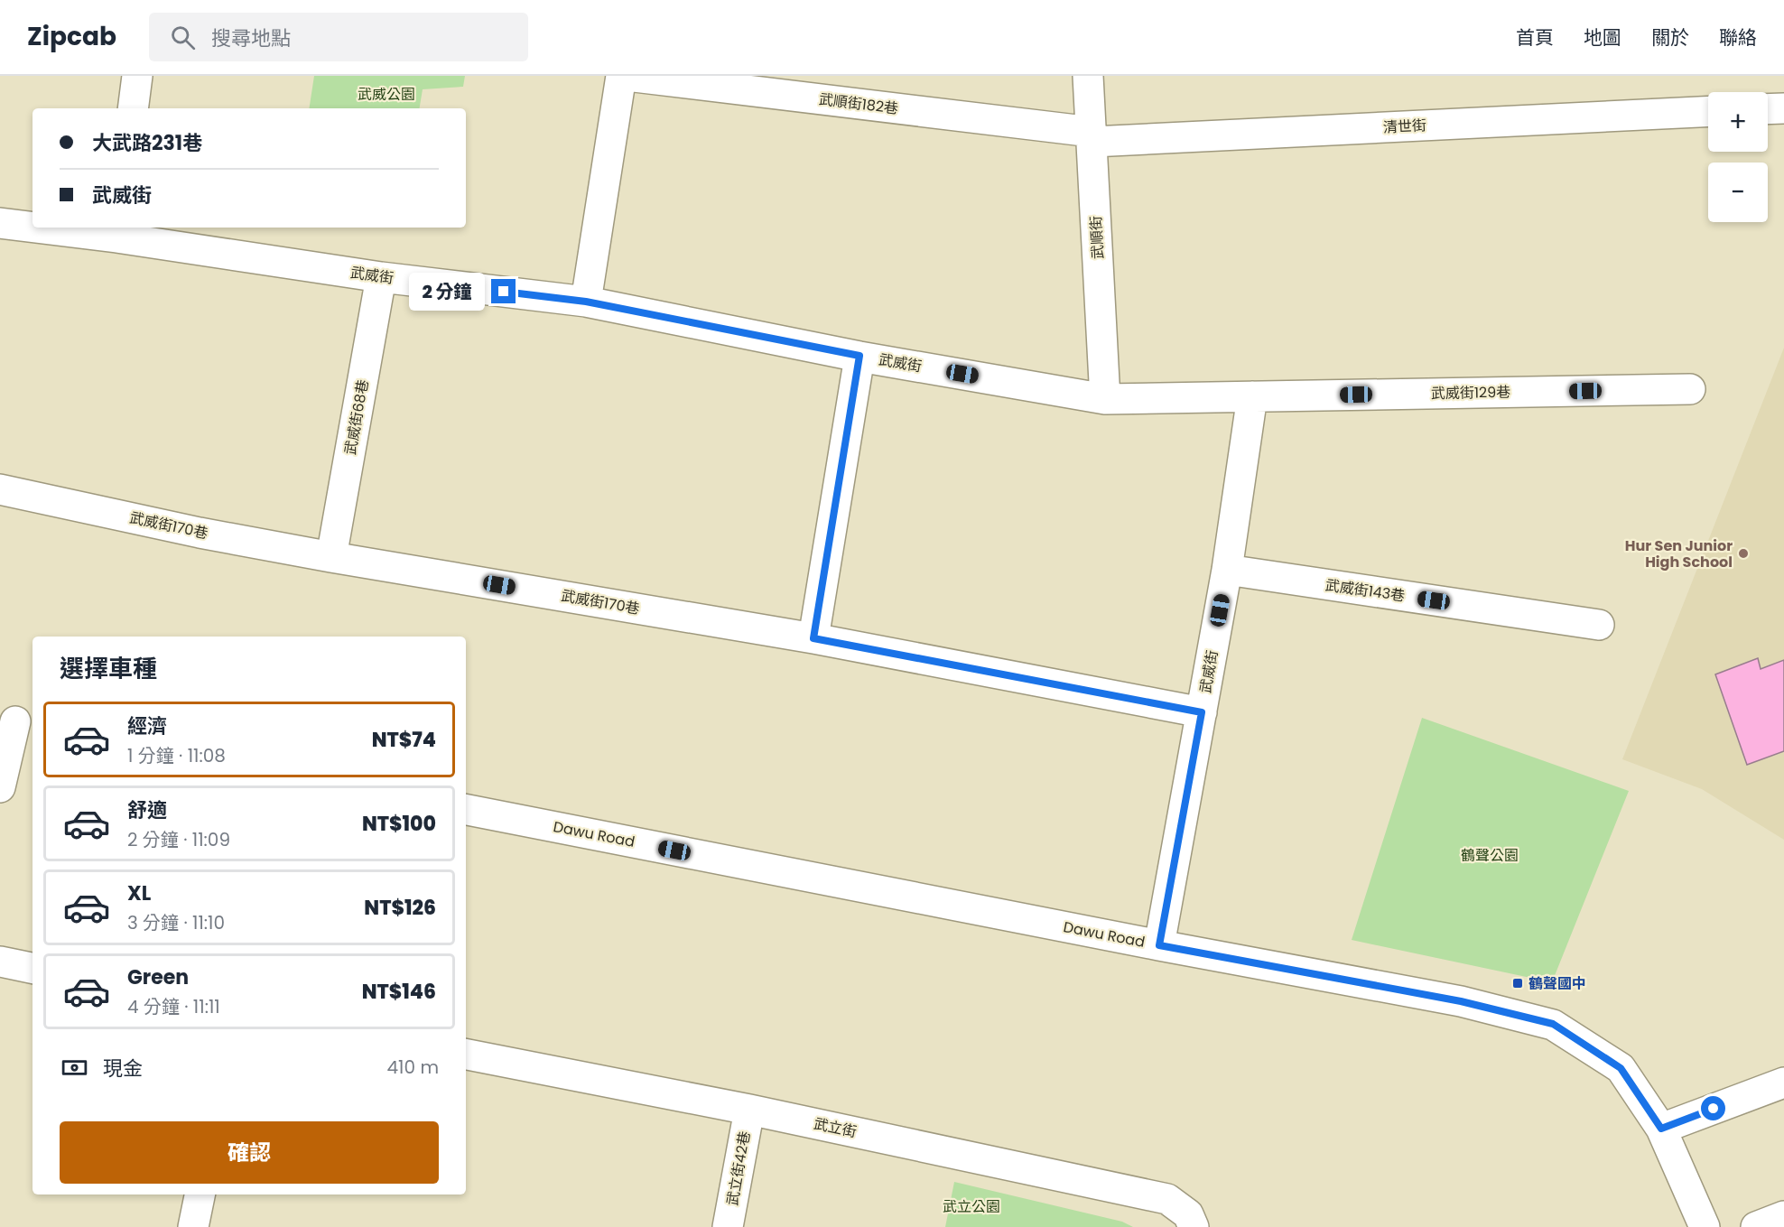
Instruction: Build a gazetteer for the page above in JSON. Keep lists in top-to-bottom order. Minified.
{"streets":{"street":["武順街182巷","清世街","武順街","武威街","武威街129巷","武威街68巷","武威街170巷","武威街143巷","Dawu Road","武立街","武立街42巷"]},"crossings":[["武順街182巷","清世街"],["武順街182巷","武順街"],["清世街","武順街"],["武順街","武威街"],["武威街","武威街129巷"],["武威街","武威街68巷"],["武威街","武威街170巷"],["武威街","武威街143巷"],["武威街","Dawu Road"],["武威街68巷","武威街170巷"],["武立街","武立街42巷"]],"parks":["武威公園","鶴聲公園","武立公園"],"places":{"other":["Hur Sen Junior High School"],"transit":["鶴聲國中"]},"page":{"header":"Zipcab","search":"搜尋地點","nav":["首頁","地圖","關於","聯絡"],"map_buttons":["+","−"],"banner":["大武路231巷","武威街"],"bubble":"2 分鐘","heading":"選擇車種","list":[{"name":"經濟","note":"1 分鐘 · 11:08","value":"NT$74"},{"name":"舒適","note":"2 分鐘 · 11:09","value":"NT$100"},{"name":"XL","note":"3 分鐘 · 11:10","value":"NT$126"},{"name":"Green","note":"4 分鐘 · 11:11","value":"NT$146"}],"pay":["現金","410 m"],"buttons":"確認"}}
